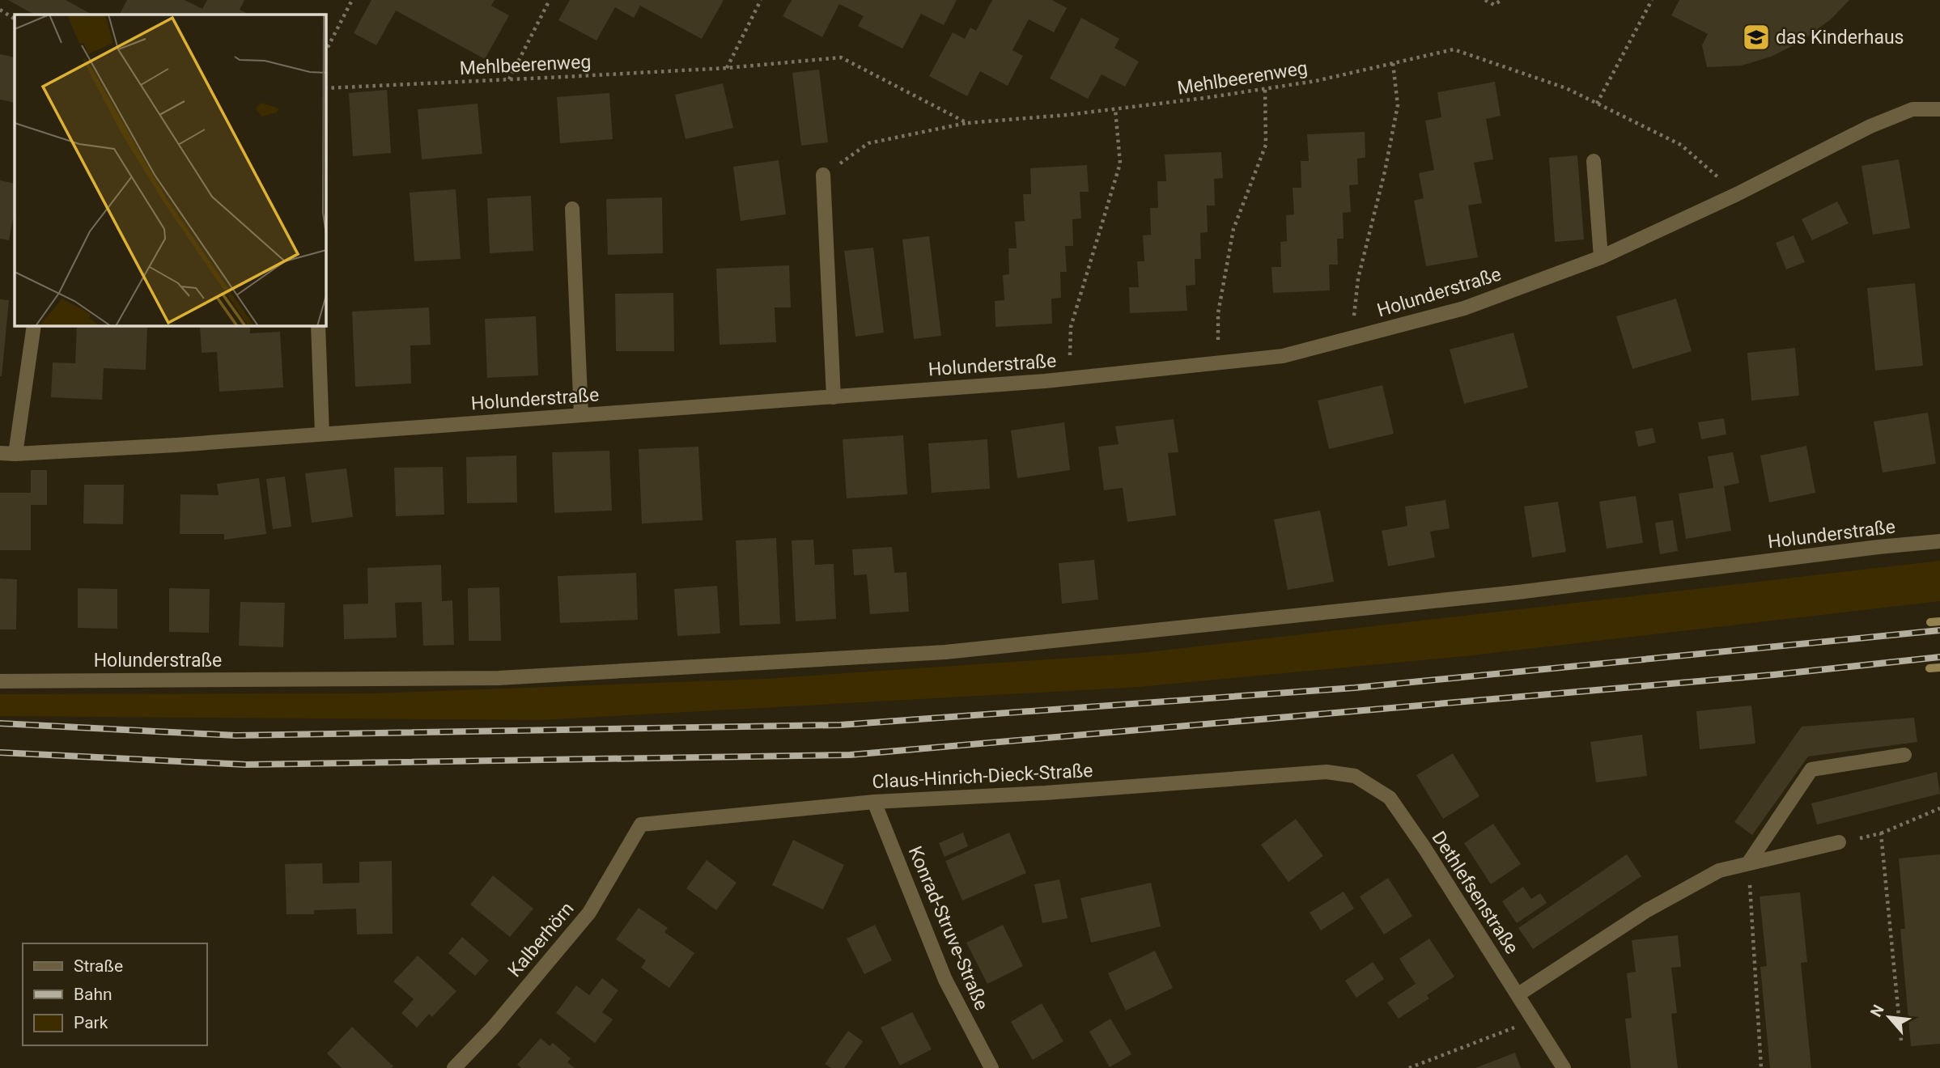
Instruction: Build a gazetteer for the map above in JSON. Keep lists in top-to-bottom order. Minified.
{"streets":{"street":["Holunderstraße","Claus-Hinrich-Dieck-Straße","Dethlefsenstraße","Konrad-Struve-Straße","Kalberhörn"],"path":["Mehlbeerenweg"]},"crossings":[["Mehlbeerenweg","Holunderstraße"],["Claus-Hinrich-Dieck-Straße","Dethlefsenstraße"],["Claus-Hinrich-Dieck-Straße","Konrad-Struve-Straße"],["Claus-Hinrich-Dieck-Straße","Kalberhörn"]],"places":{"school or university":["das Kinderhaus"]},"legend":["Straße","Bahn","Park"],"north":"top left"}
